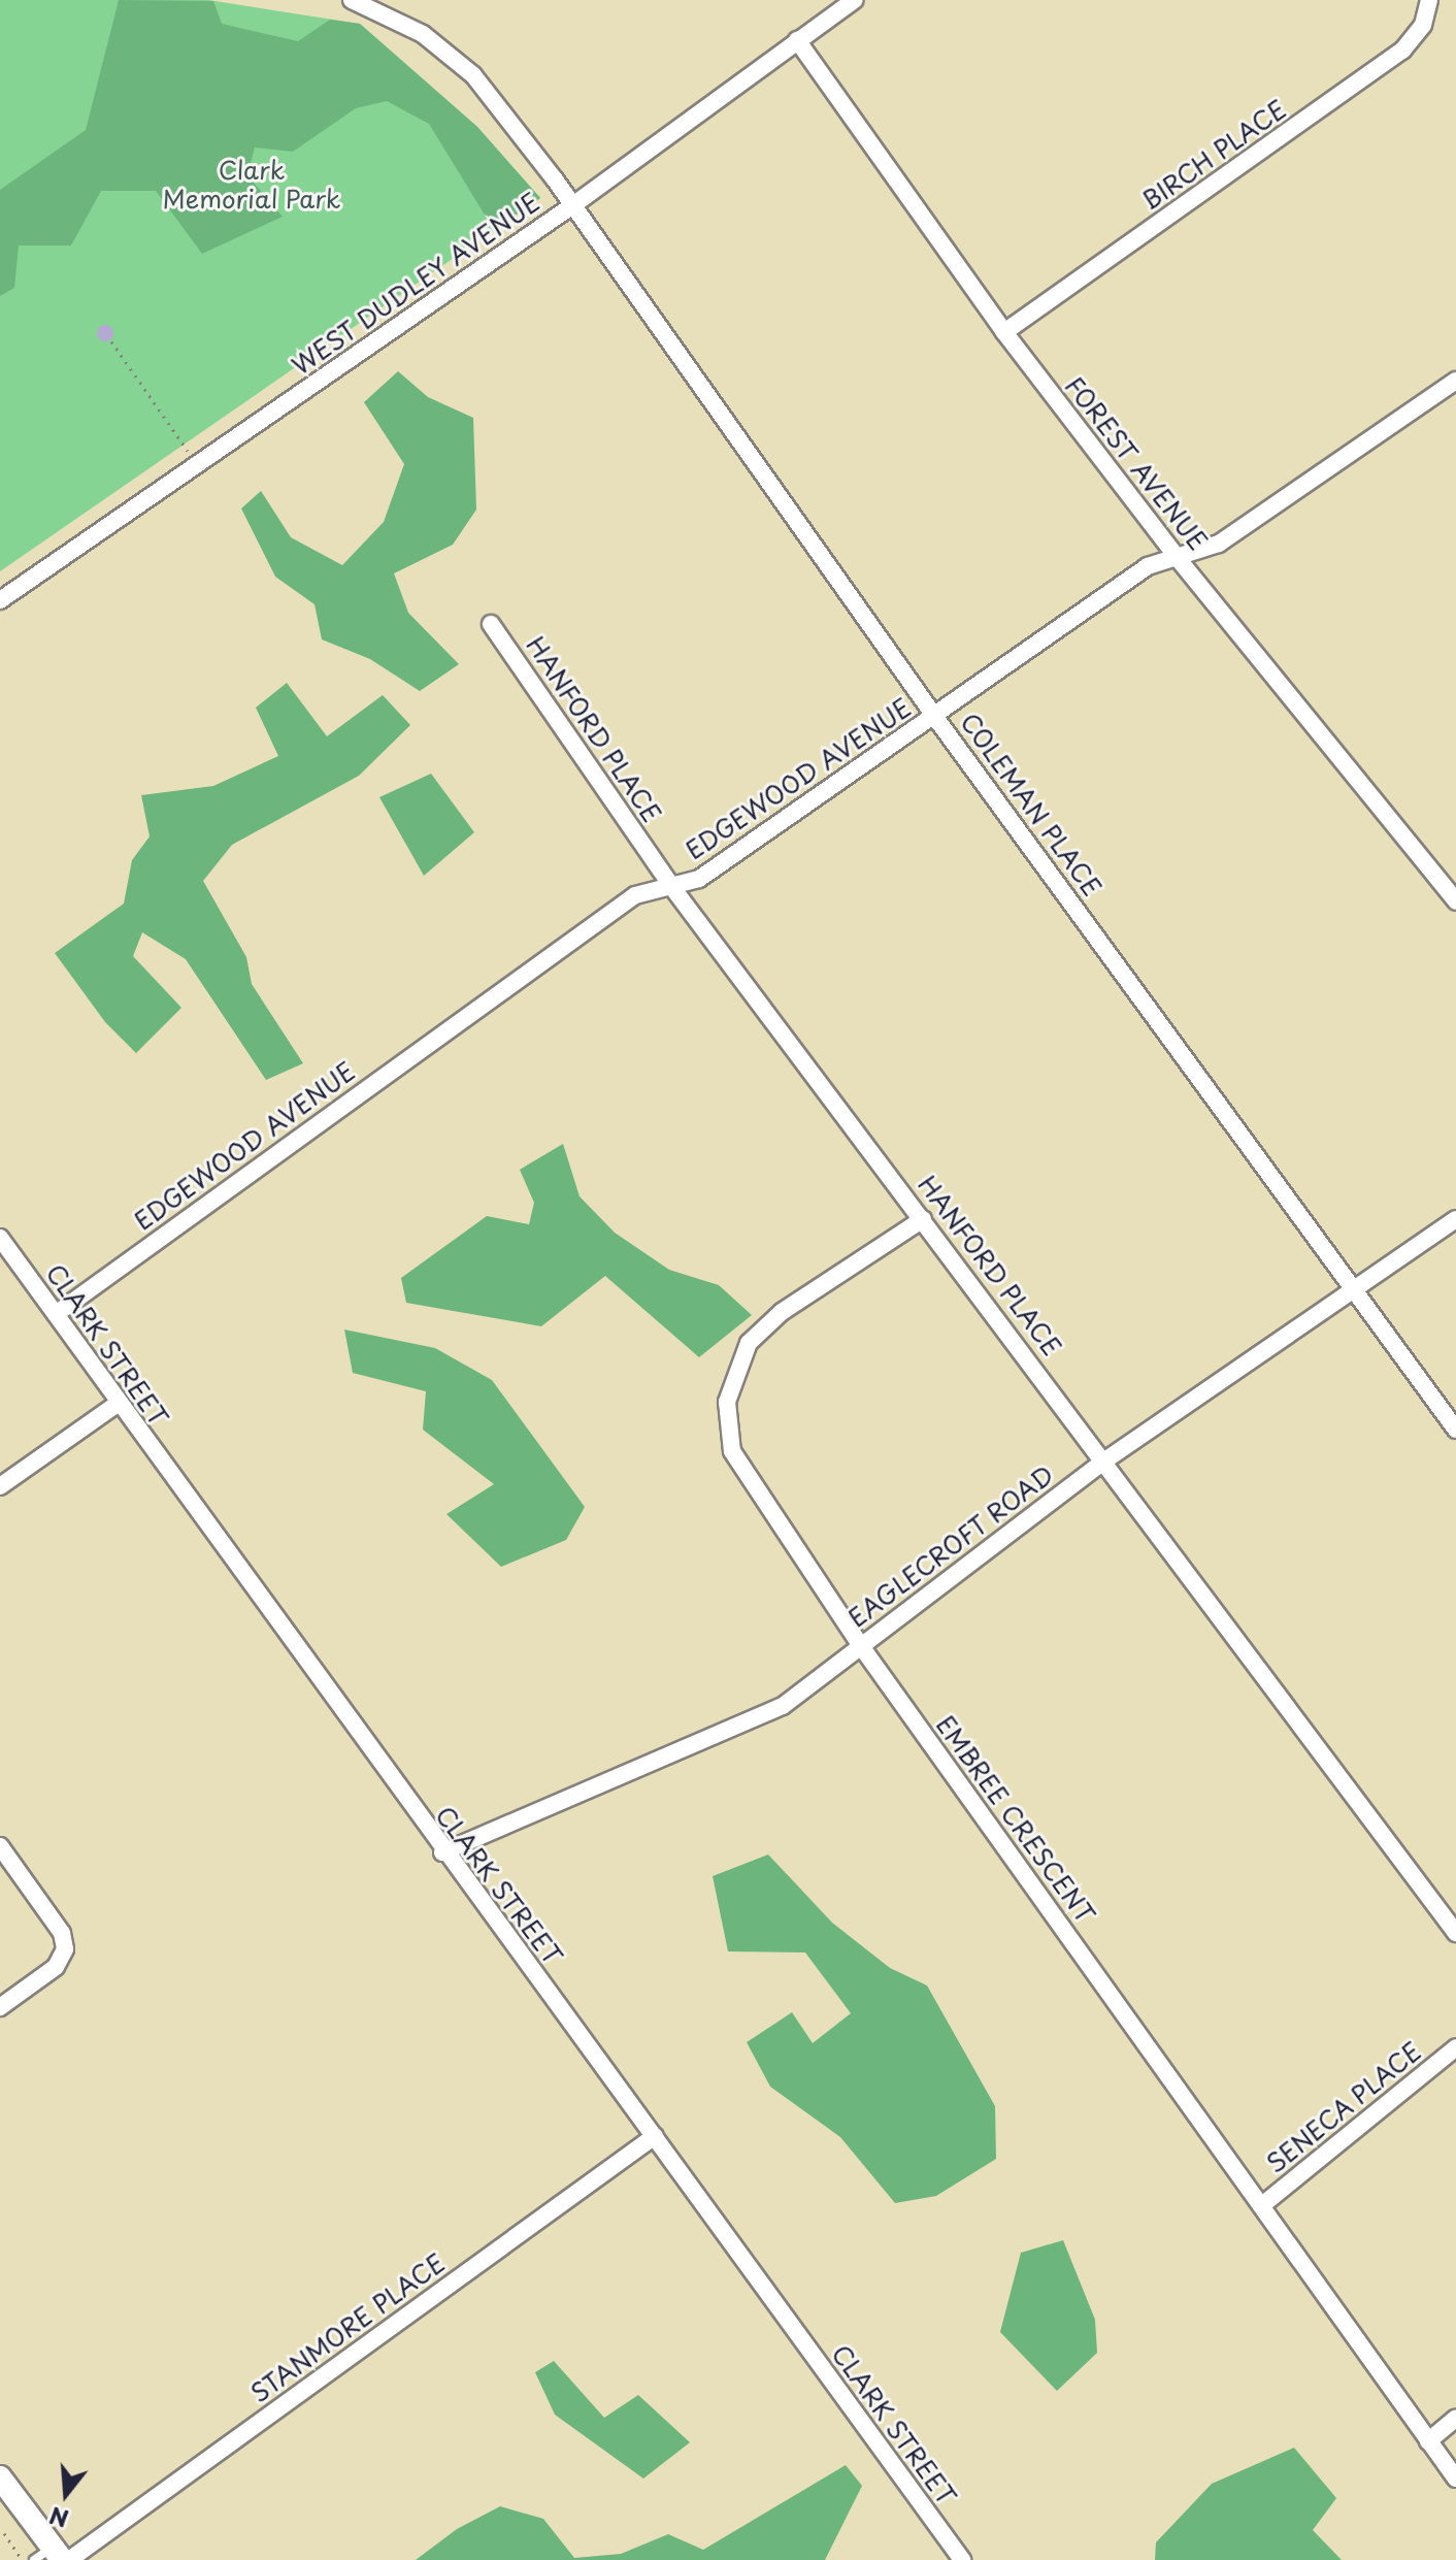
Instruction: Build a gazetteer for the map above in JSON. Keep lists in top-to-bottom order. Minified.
{"streets":{"street":["BIRCH PLACE","WEST DUDLEY AVENUE","FOREST AVENUE","HANFORD PLACE","EDGEWOOD AVENUE","COLEMAN PLACE","CLARK STREET","EAGLECROFT ROAD","EMBREE CRESCENT","SENECA PLACE","STANMORE PLACE"]},"crossings":[["BIRCH PLACE","FOREST AVENUE"],["WEST DUDLEY AVENUE","FOREST AVENUE"],["WEST DUDLEY AVENUE","COLEMAN PLACE"],["FOREST AVENUE","EDGEWOOD AVENUE"],["HANFORD PLACE","EDGEWOOD AVENUE"],["HANFORD PLACE","EAGLECROFT ROAD"],["HANFORD PLACE","EMBREE CRESCENT"],["EDGEWOOD AVENUE","COLEMAN PLACE"],["EDGEWOOD AVENUE","CLARK STREET"],["COLEMAN PLACE","EAGLECROFT ROAD"],["CLARK STREET","EAGLECROFT ROAD"],["CLARK STREET","STANMORE PLACE"],["EAGLECROFT ROAD","EMBREE CRESCENT"],["EMBREE CRESCENT","SENECA PLACE"]],"parks":["Clark Memorial Park"],"north":"bottom"}
